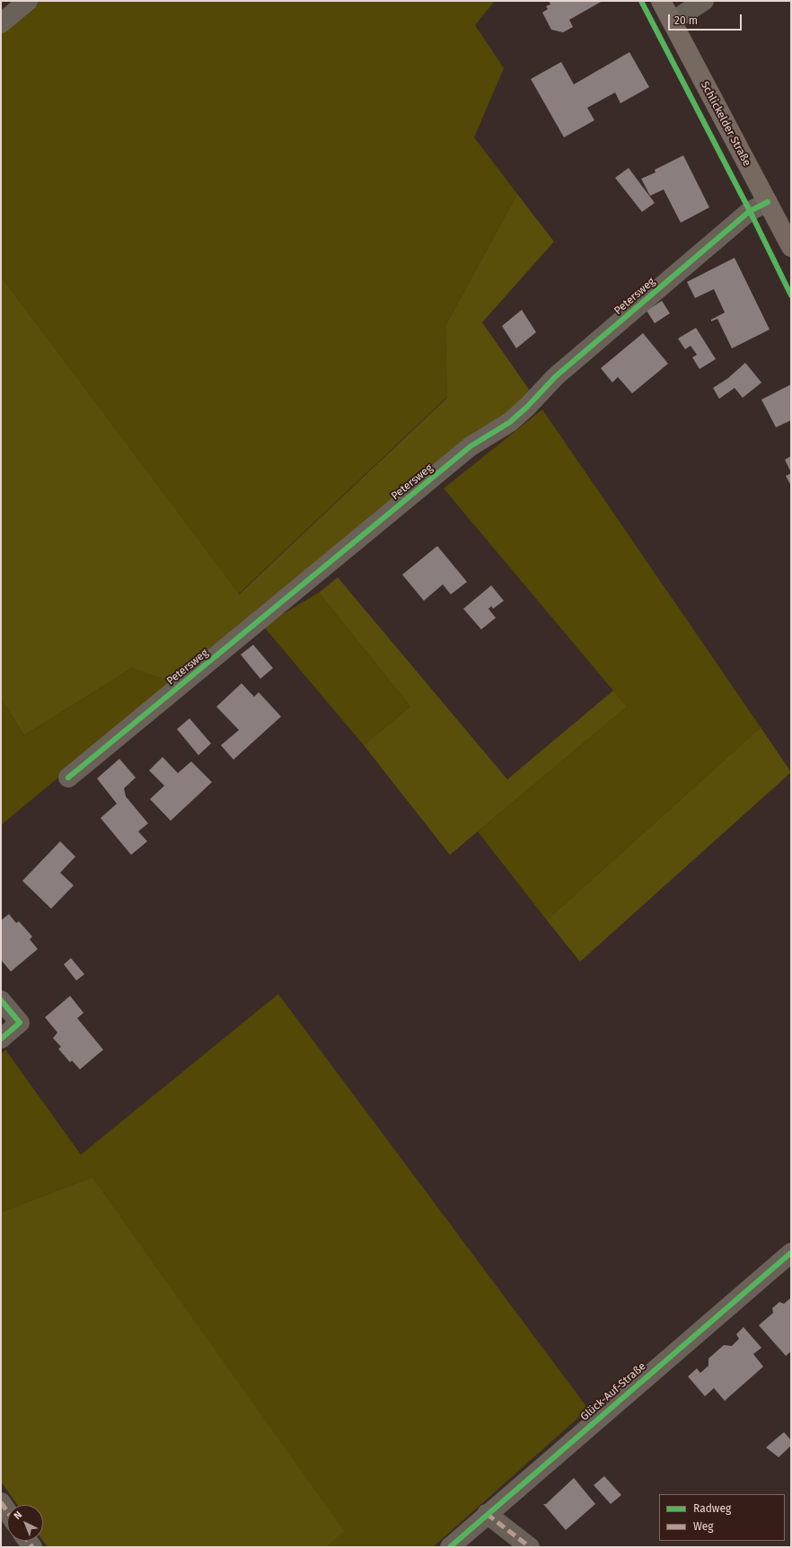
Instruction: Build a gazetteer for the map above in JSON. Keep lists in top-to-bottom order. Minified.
{"streets":{"main road":["Schlickelder Straße"],"street":["Petersweg","Glück-Auf-Straße"]},"crossings":[["Schlickelder Straße","Petersweg"]],"legend":["Radweg","Weg"],"scale_bar":"20 m","north":"top left"}
